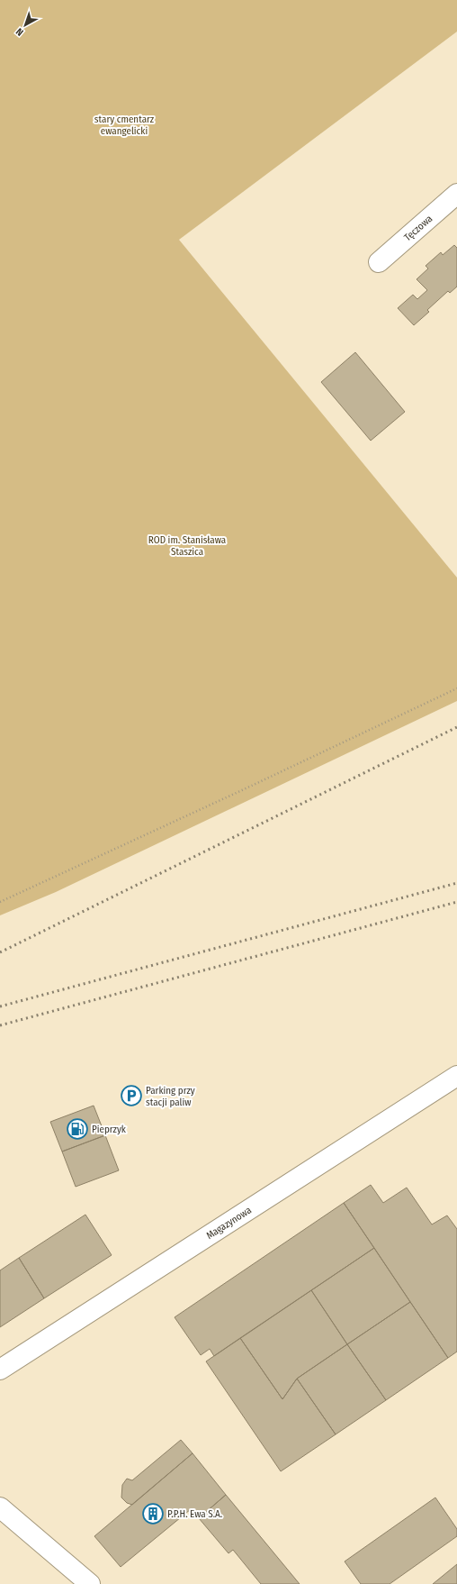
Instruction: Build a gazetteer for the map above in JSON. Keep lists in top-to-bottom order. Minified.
{"streets":{"street":["Tęczowa","Magazynowa"]},"parks":["stary cmentarz ewangelicki","ROD im. Stanisława Staszica"],"places":{"parking":["Parking przy stacji paliw"],"fuel station":["Pieprzyk"],"building":["P.P.H. Ewa S.A."]},"north":"bottom left"}
